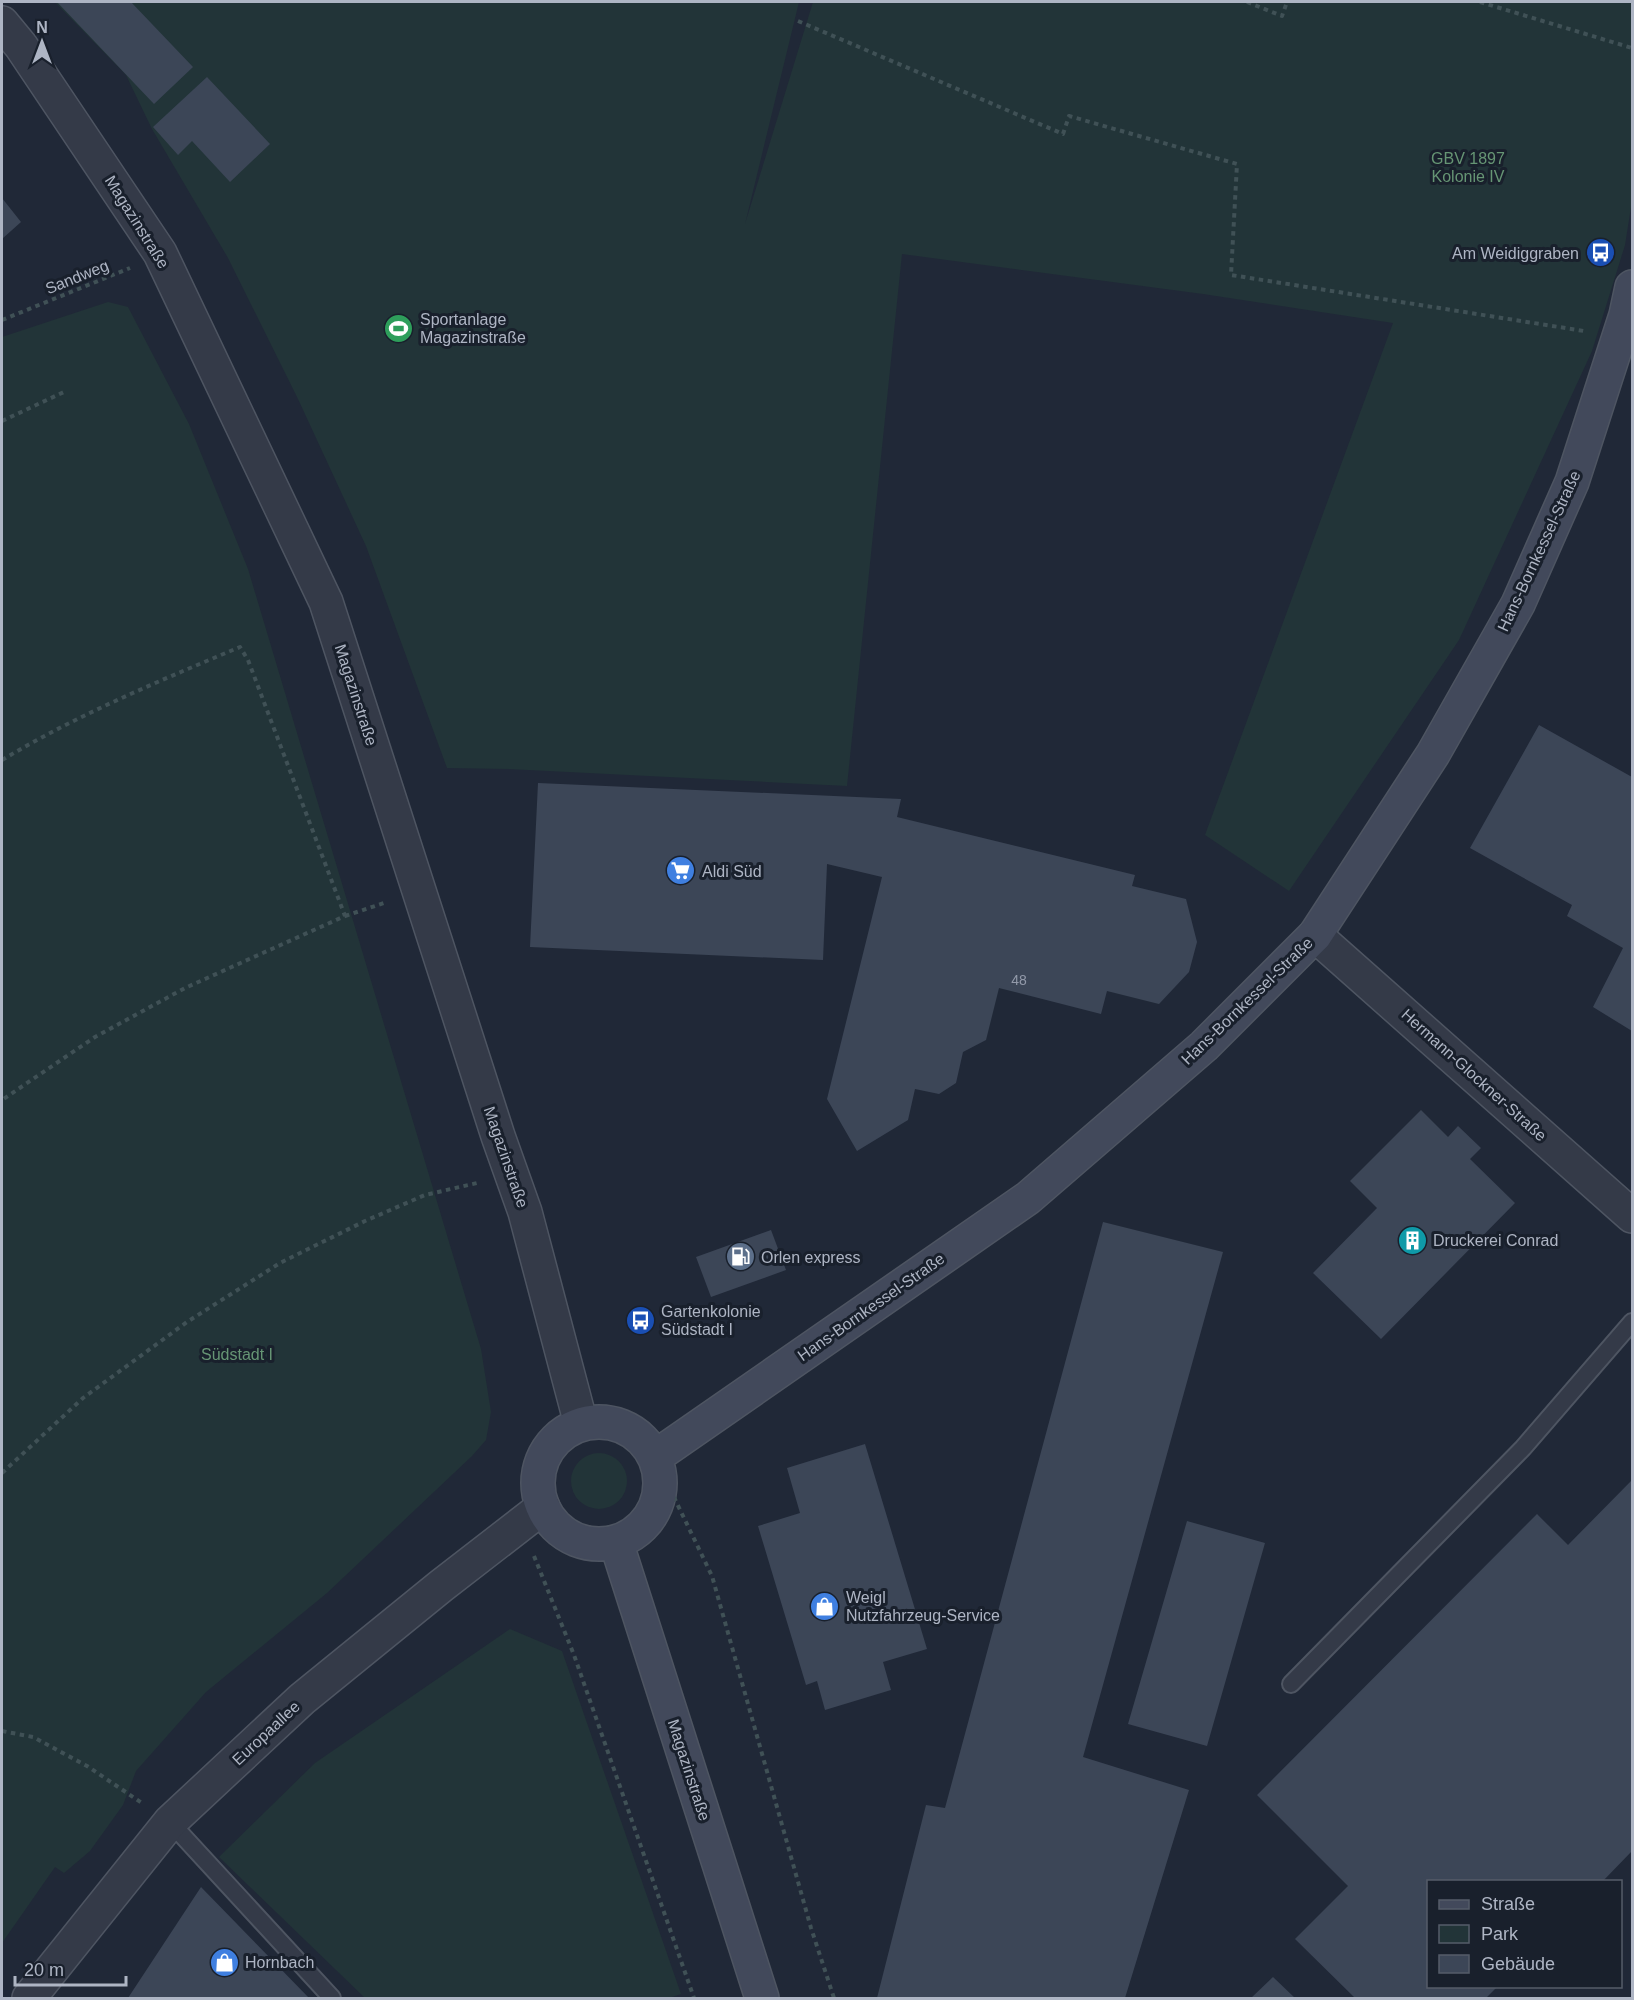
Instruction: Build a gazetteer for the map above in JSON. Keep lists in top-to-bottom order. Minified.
{"streets":{"street":["Magazinstraße","Hans-Bornkessel-Straße","Hermann-Glockner-Straße","Europaallee"],"path":["Sandweg"]},"crossings":[["Magazinstraße","Sandweg"],["Magazinstraße","Hans-Bornkessel-Straße"],["Magazinstraße","Europaallee"],["Hans-Bornkessel-Straße","Hermann-Glockner-Straße"],["Hans-Bornkessel-Straße","Europaallee"]],"parks":["GBV 1897 Kolonie IV","Südstadt I"],"places":{"bus stop":["Am Weidiggraben","Gartenkolonie Südstadt I"],"sports":["Sportanlage Magazinstraße"],"supermarket":["Aldi Süd"],"building":["Druckerei Conrad"],"fuel station":["Orlen express"],"shop":["Weigl Nutzfahrzeug-Service","Hornbach"]},"house_numbers":["48"],"legend":["Straße","Park","Gebäude"],"scale_bar":"20 m","north":"top"}
